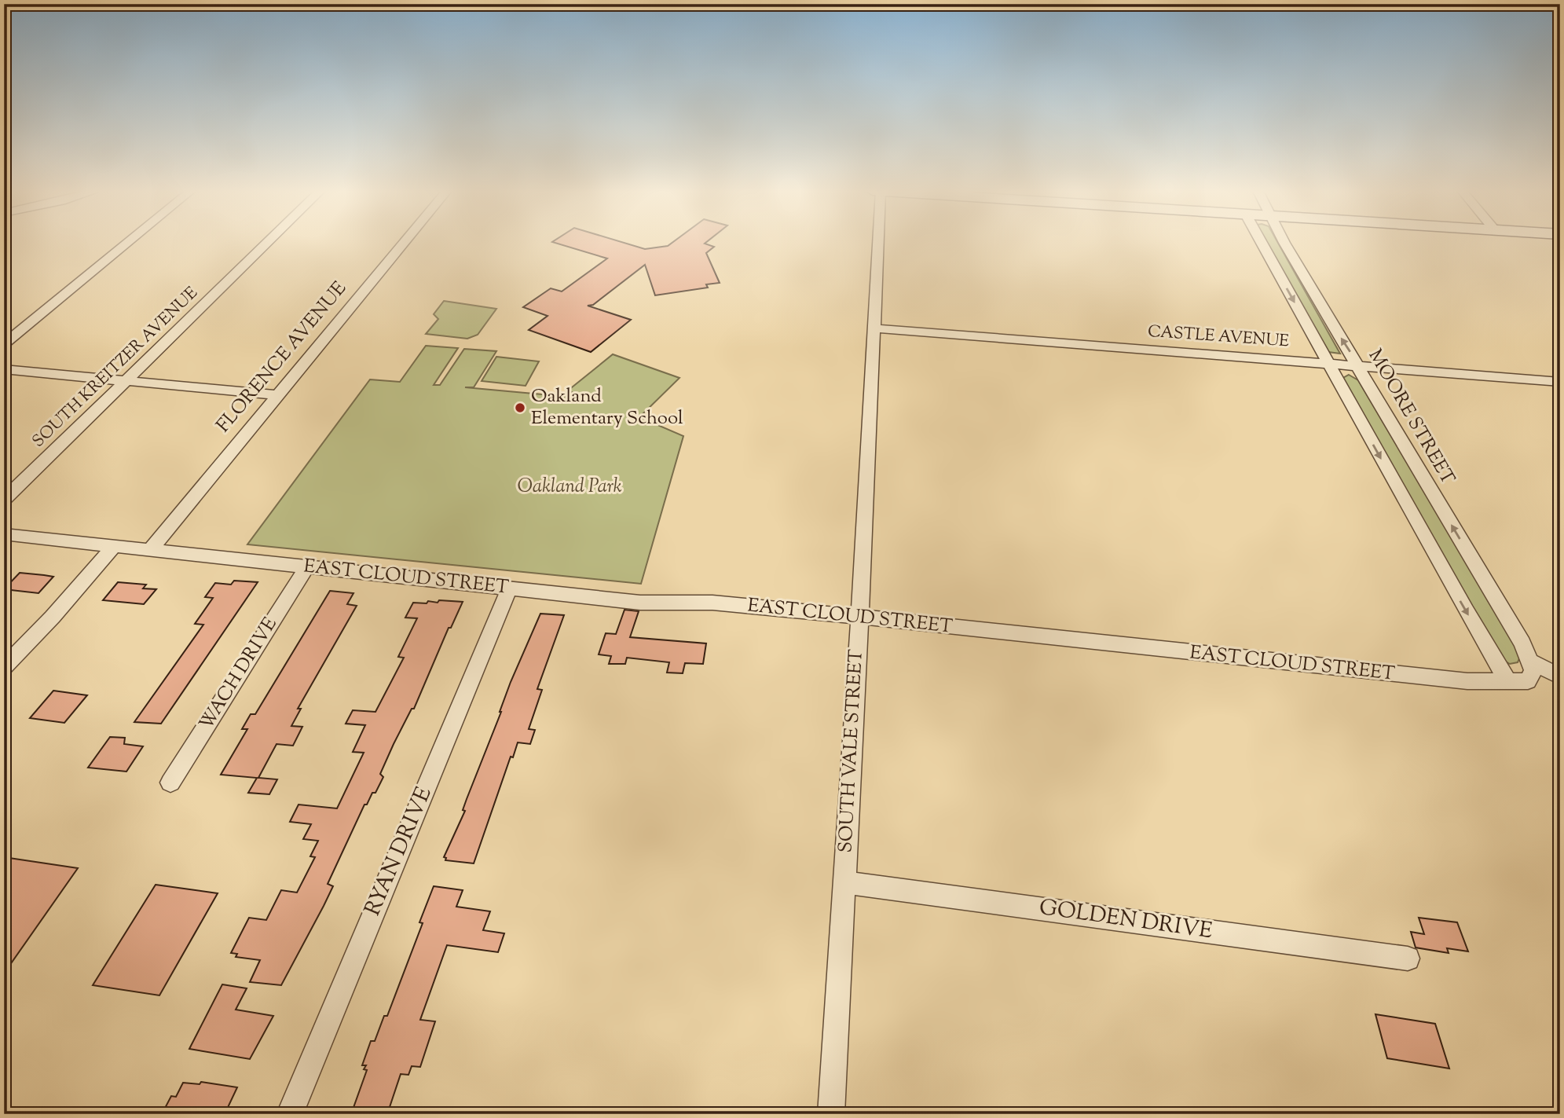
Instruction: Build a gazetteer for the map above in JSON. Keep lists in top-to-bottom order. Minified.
{"streets":{"street":["CASTLE AVENUE","FLORENCE AVENUE","SOUTH KREITZER AVENUE","MOORE STREET","EAST CLOUD STREET","WACH DRIVE","SOUTH VALE STREET","RYAN DRIVE","GOLDEN DRIVE"]},"crossings":[["CASTLE AVENUE","MOORE STREET"],["CASTLE AVENUE","SOUTH VALE STREET"],["FLORENCE AVENUE","EAST CLOUD STREET"],["MOORE STREET","EAST CLOUD STREET"],["EAST CLOUD STREET","WACH DRIVE"],["EAST CLOUD STREET","SOUTH VALE STREET"],["EAST CLOUD STREET","RYAN DRIVE"],["SOUTH VALE STREET","GOLDEN DRIVE"]],"parks":["Oakland Park"],"places":["Oakland Elementary School"]}
